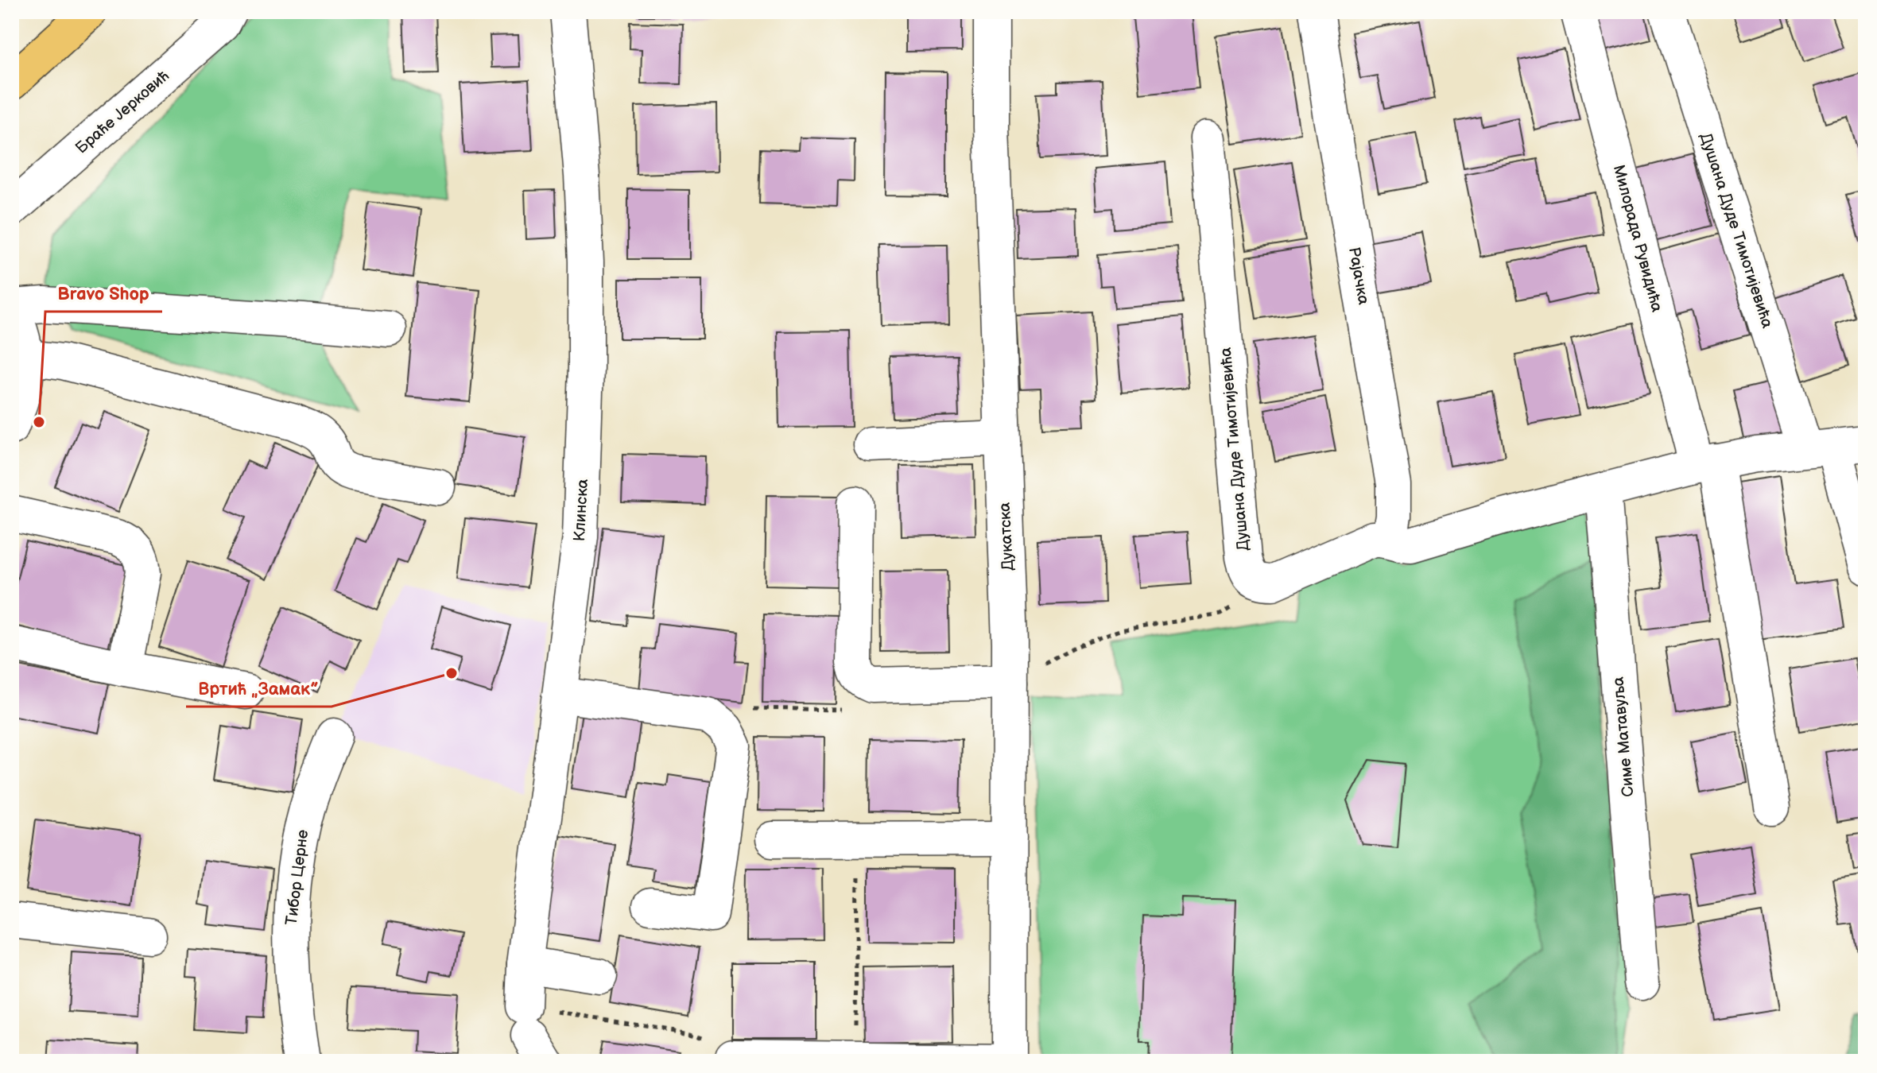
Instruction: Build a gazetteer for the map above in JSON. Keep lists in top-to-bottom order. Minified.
{"streets":{"street":["Браће Јерковић","Душана Дуде Тимотијевића","Милорада Рувидића","Рајачка","Клинска","Дукатска","Симе Матавуља","Тибор Церне"]},"places":["Bravo Shop","Вртић „Замак”"]}
